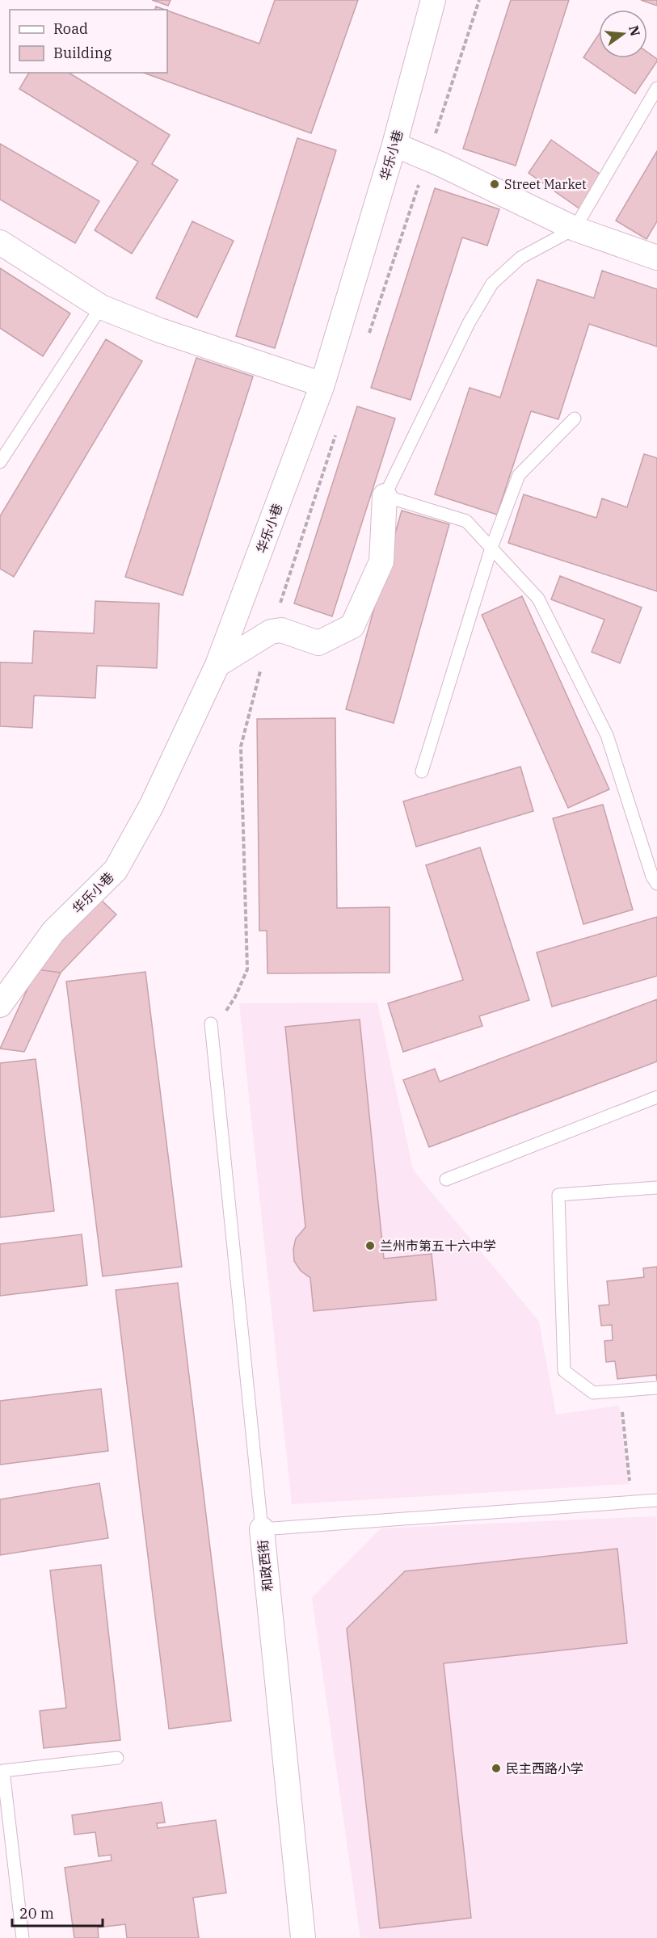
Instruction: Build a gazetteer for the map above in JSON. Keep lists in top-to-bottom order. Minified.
{"streets":{"street":["华乐小巷","和政西街"]},"places":["Street Market","兰州市第五十六中学","民主西路小学"],"legend":["Road","Building"],"scale_bar":"20 m","north":"right"}
